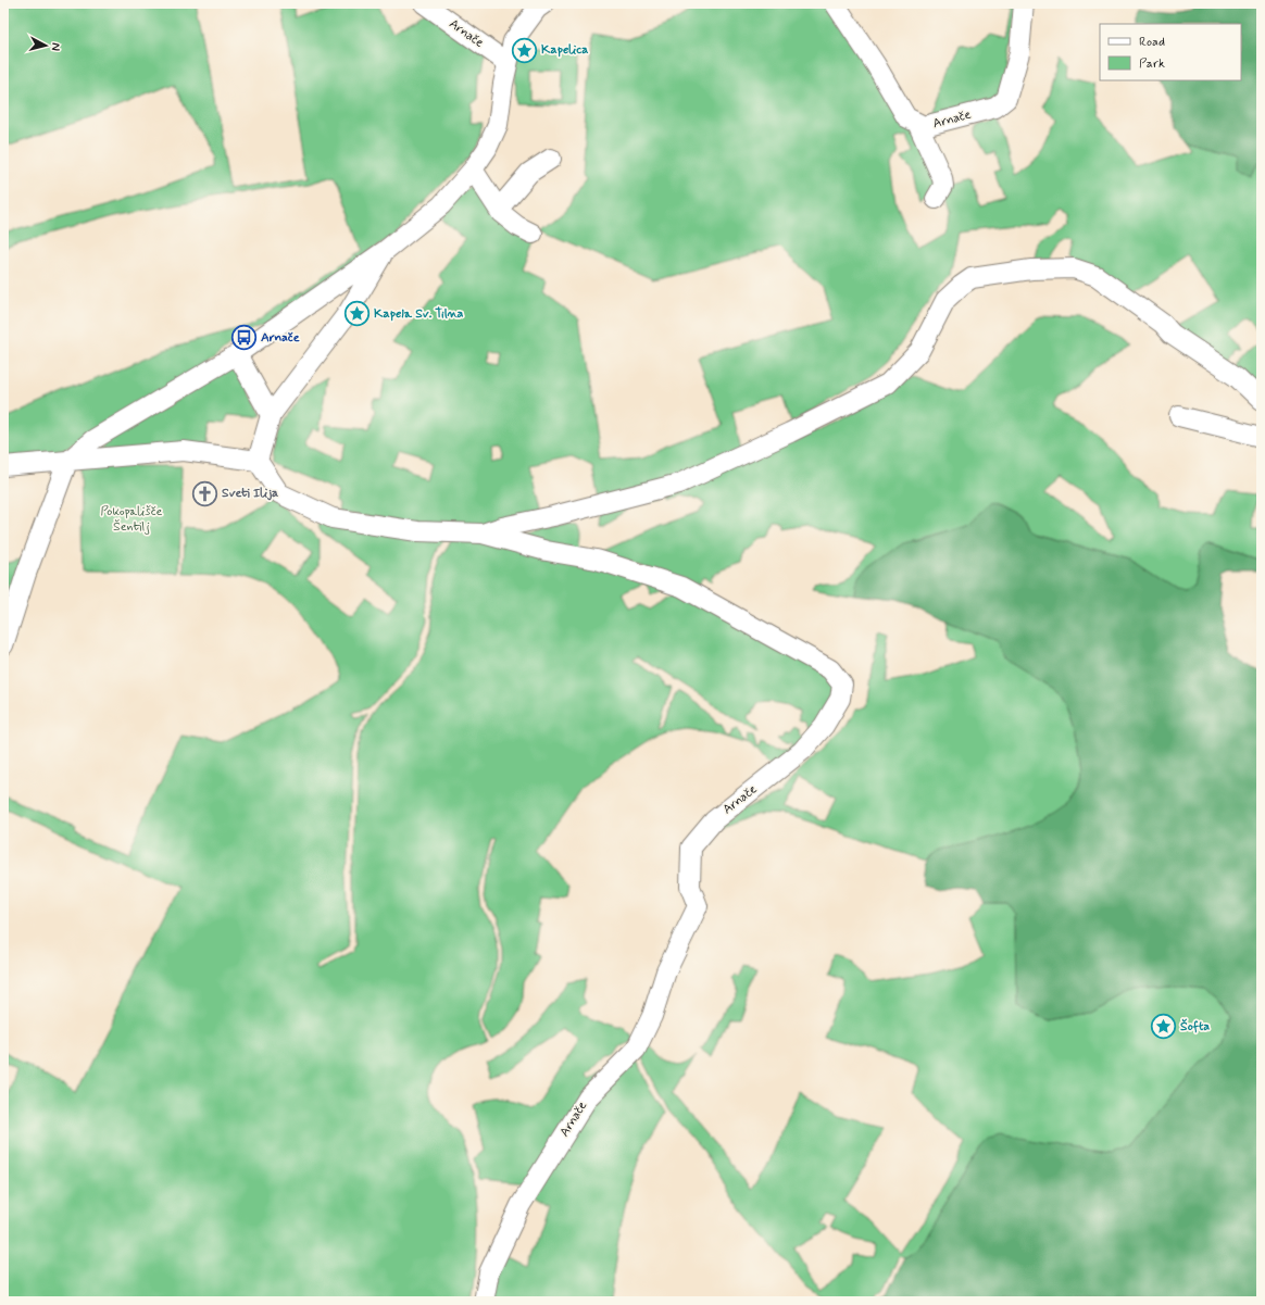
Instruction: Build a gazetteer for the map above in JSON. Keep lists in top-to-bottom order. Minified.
{"streets":{"street":["Arnače"]},"parks":["Pokopališče Šentilj"],"places":{"place":["Kapelica","Kapela Sv. Tilna","Šofta"],"bus stop":["Arnače"],"church":["Sveti Ilija"]},"legend":["Road","Park"],"north":"right"}
